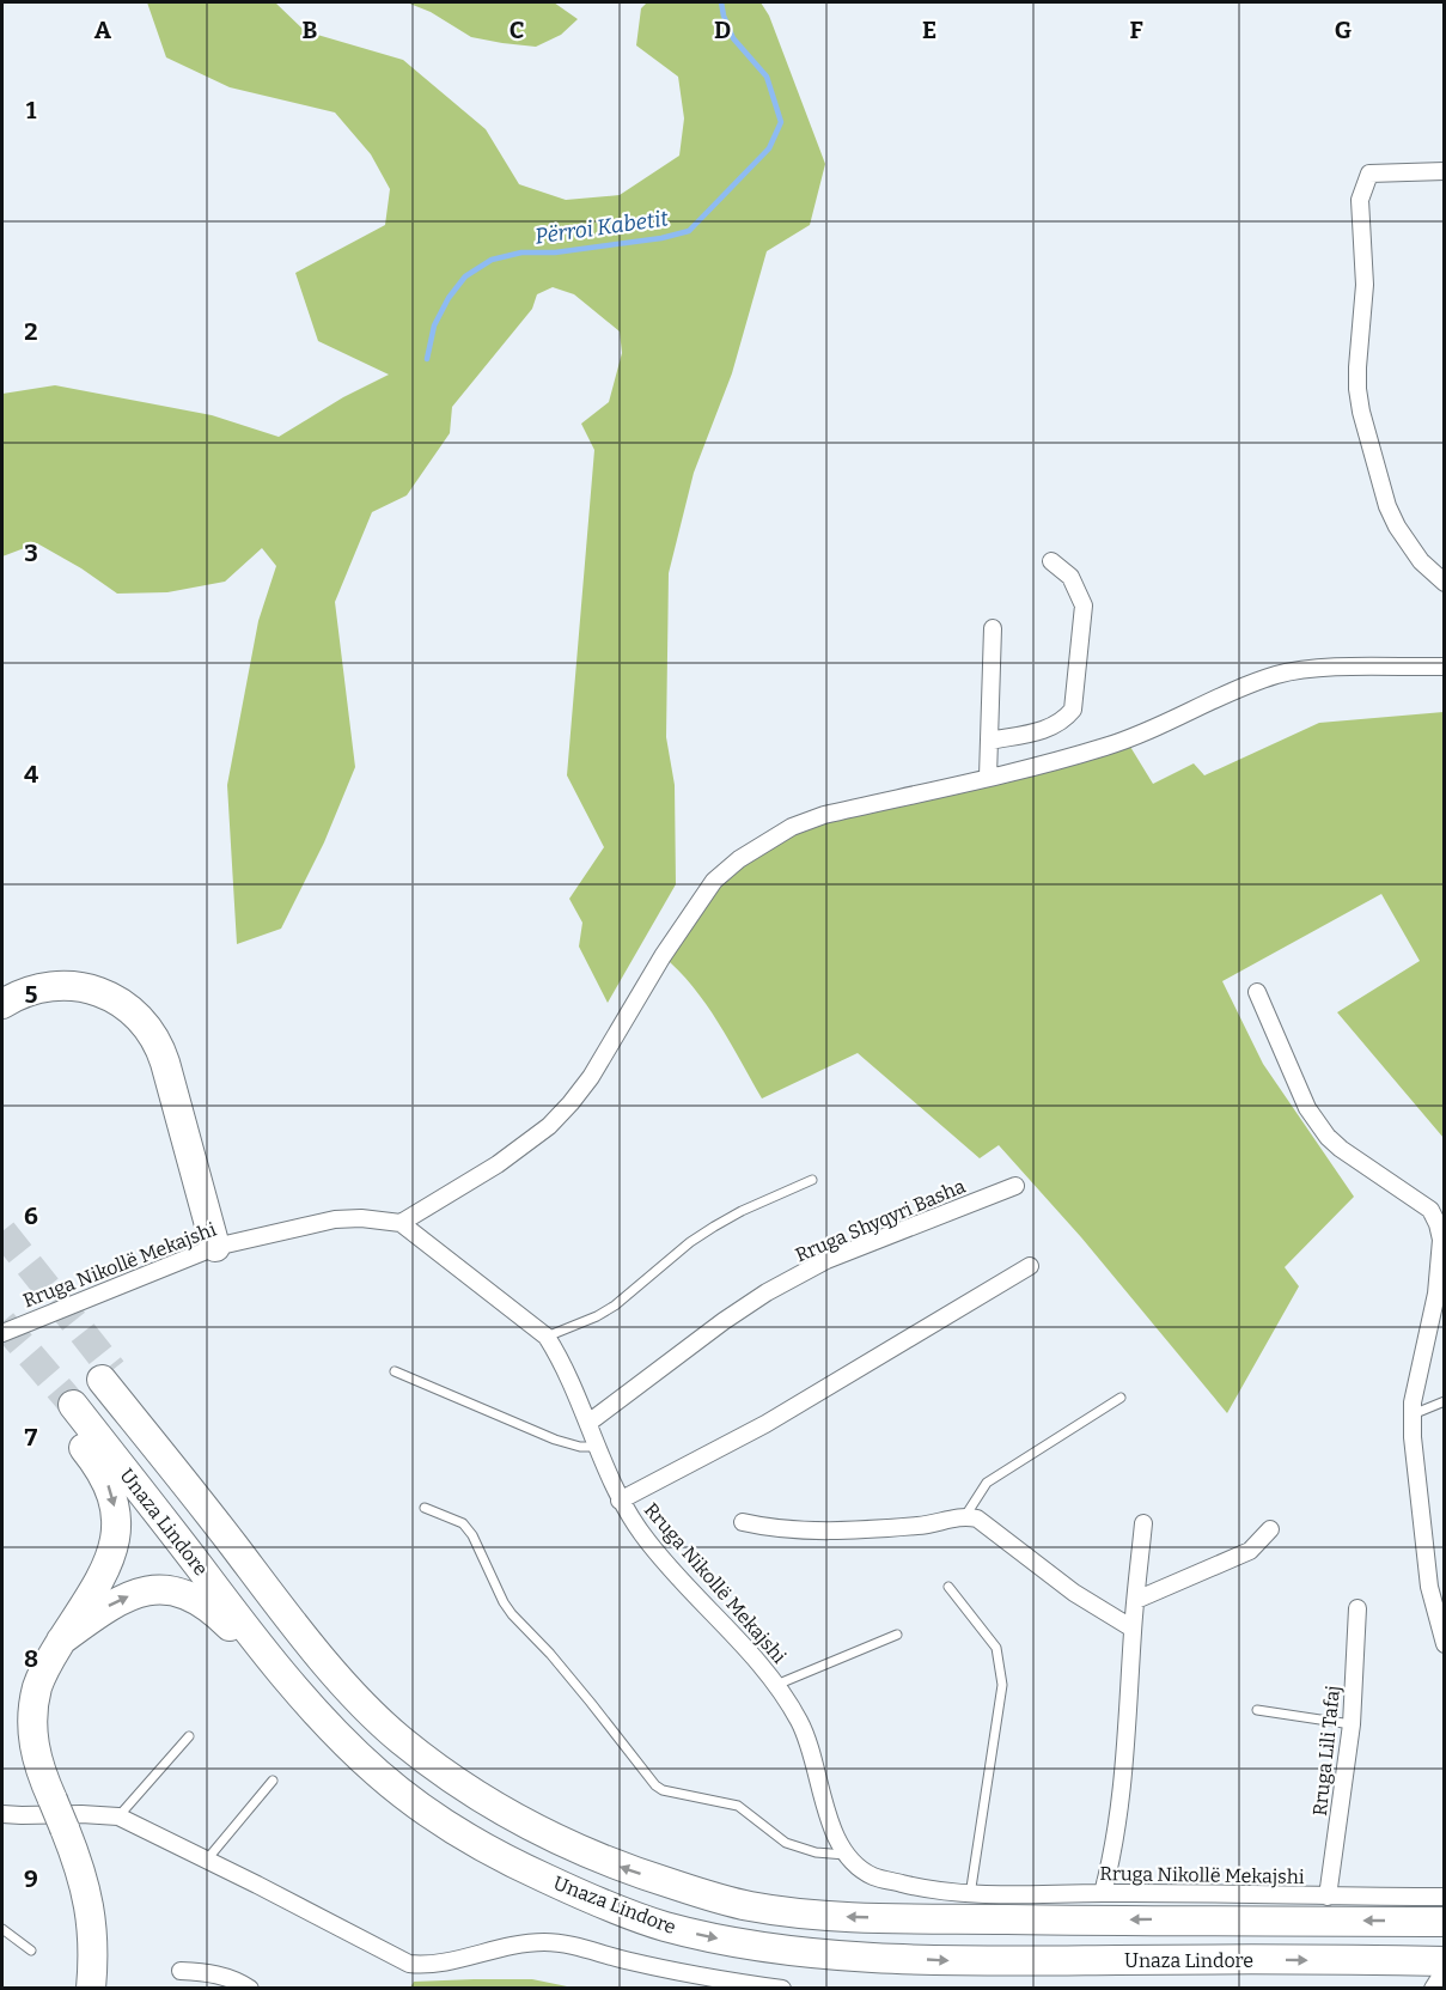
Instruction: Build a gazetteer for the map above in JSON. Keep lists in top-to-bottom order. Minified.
{"streets":{"highway":["Unaza Lindore"],"street":["Rruga Shyqyri Basha","Rruga Nikollë Mekajshi","Rruga Lili Tafaj"]},"crossings":[["Rruga Shyqyri Basha","Rruga Nikollë Mekajshi"],["Rruga Nikollë Mekajshi","Rruga Lili Tafaj"]],"water":["Përroi Kabetit"],"grid":{"columns":["A","B","C","D","E","F","G"],"rows":["1","2","3","4","5","6","7","8","9"]}}
